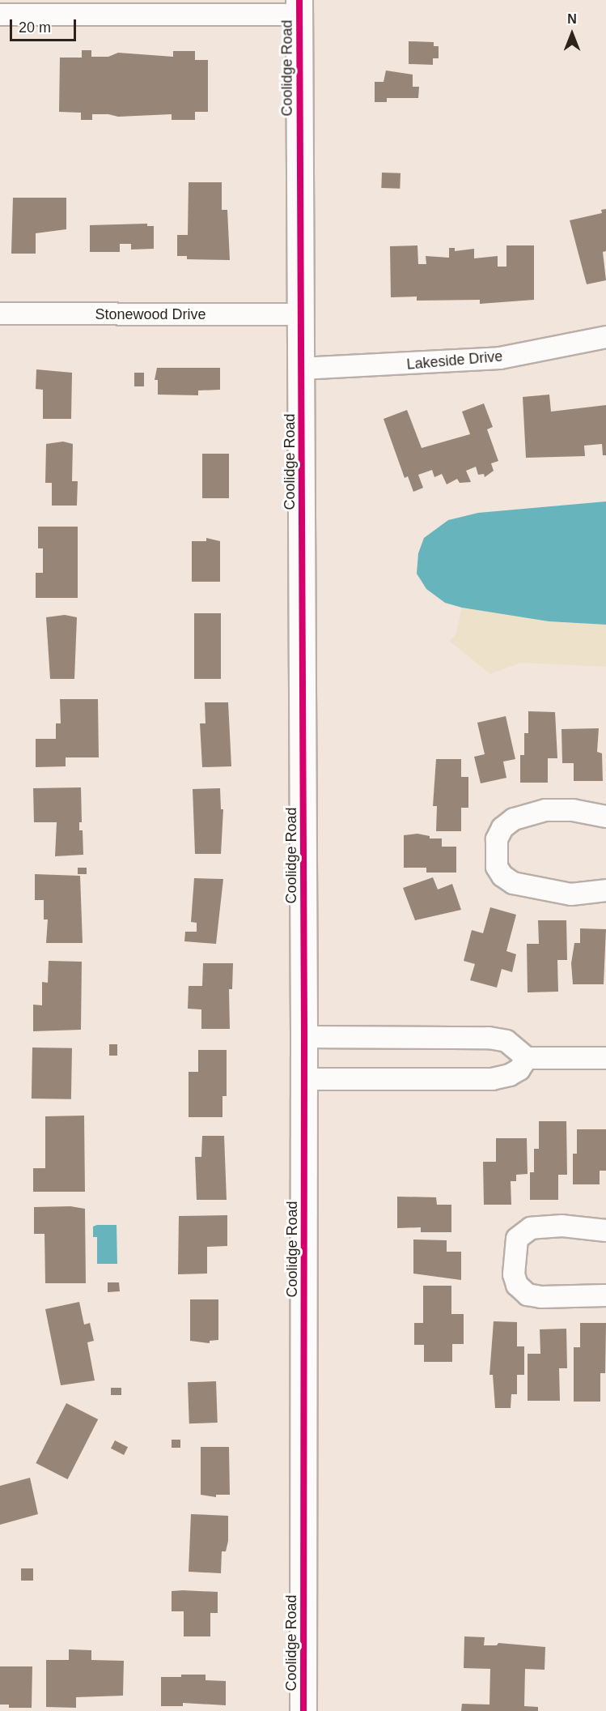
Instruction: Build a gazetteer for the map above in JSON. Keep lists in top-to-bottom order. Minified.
{"streets":{"street":["Coolidge Road","Stonewood Drive","Lakeside Drive"]},"crossings":[["Coolidge Road","Stonewood Drive"],["Coolidge Road","Lakeside Drive"]],"scale_bar":"20 m","north":"top"}
